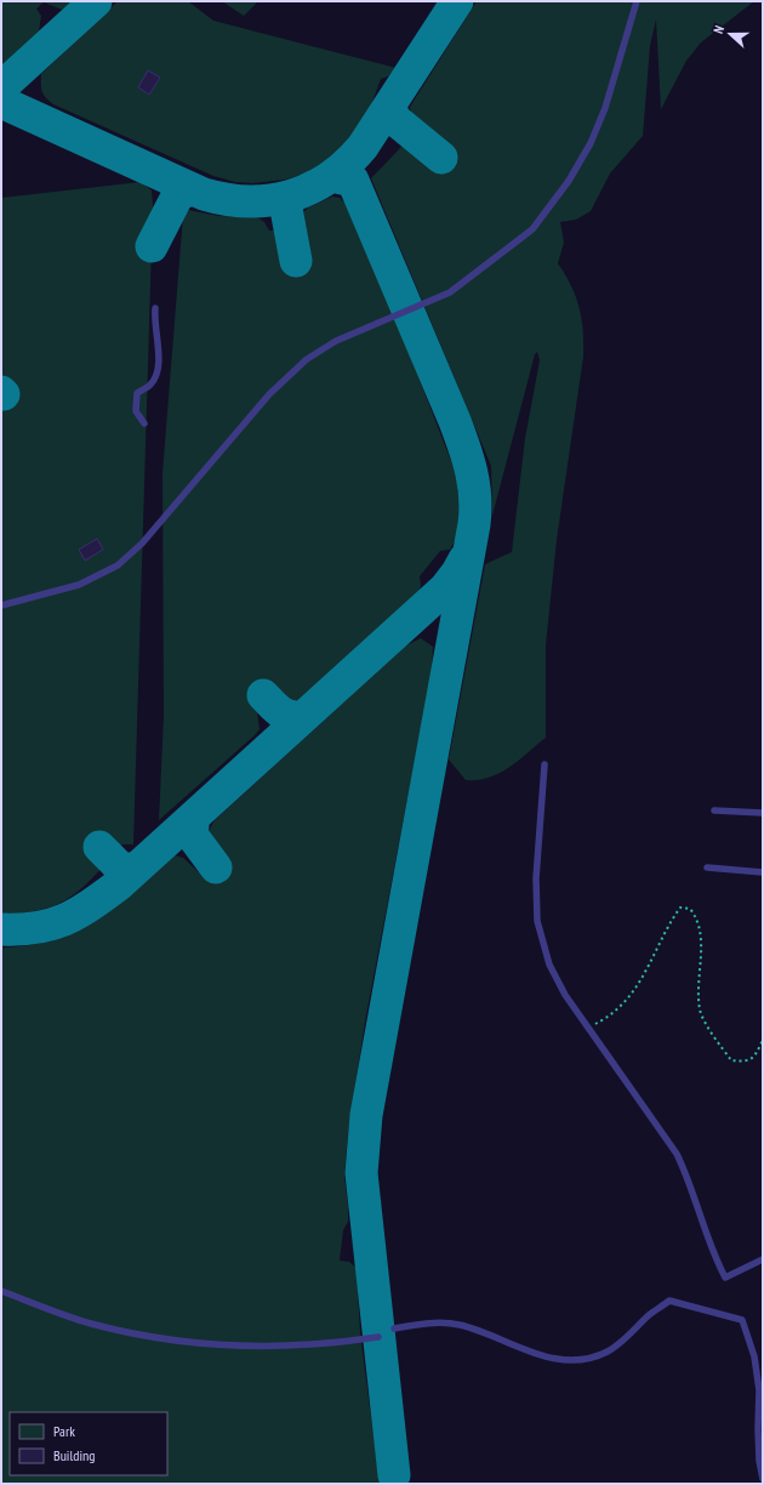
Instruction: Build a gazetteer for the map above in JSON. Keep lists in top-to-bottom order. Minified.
{"legend":["Park","Building"],"north":"left"}
